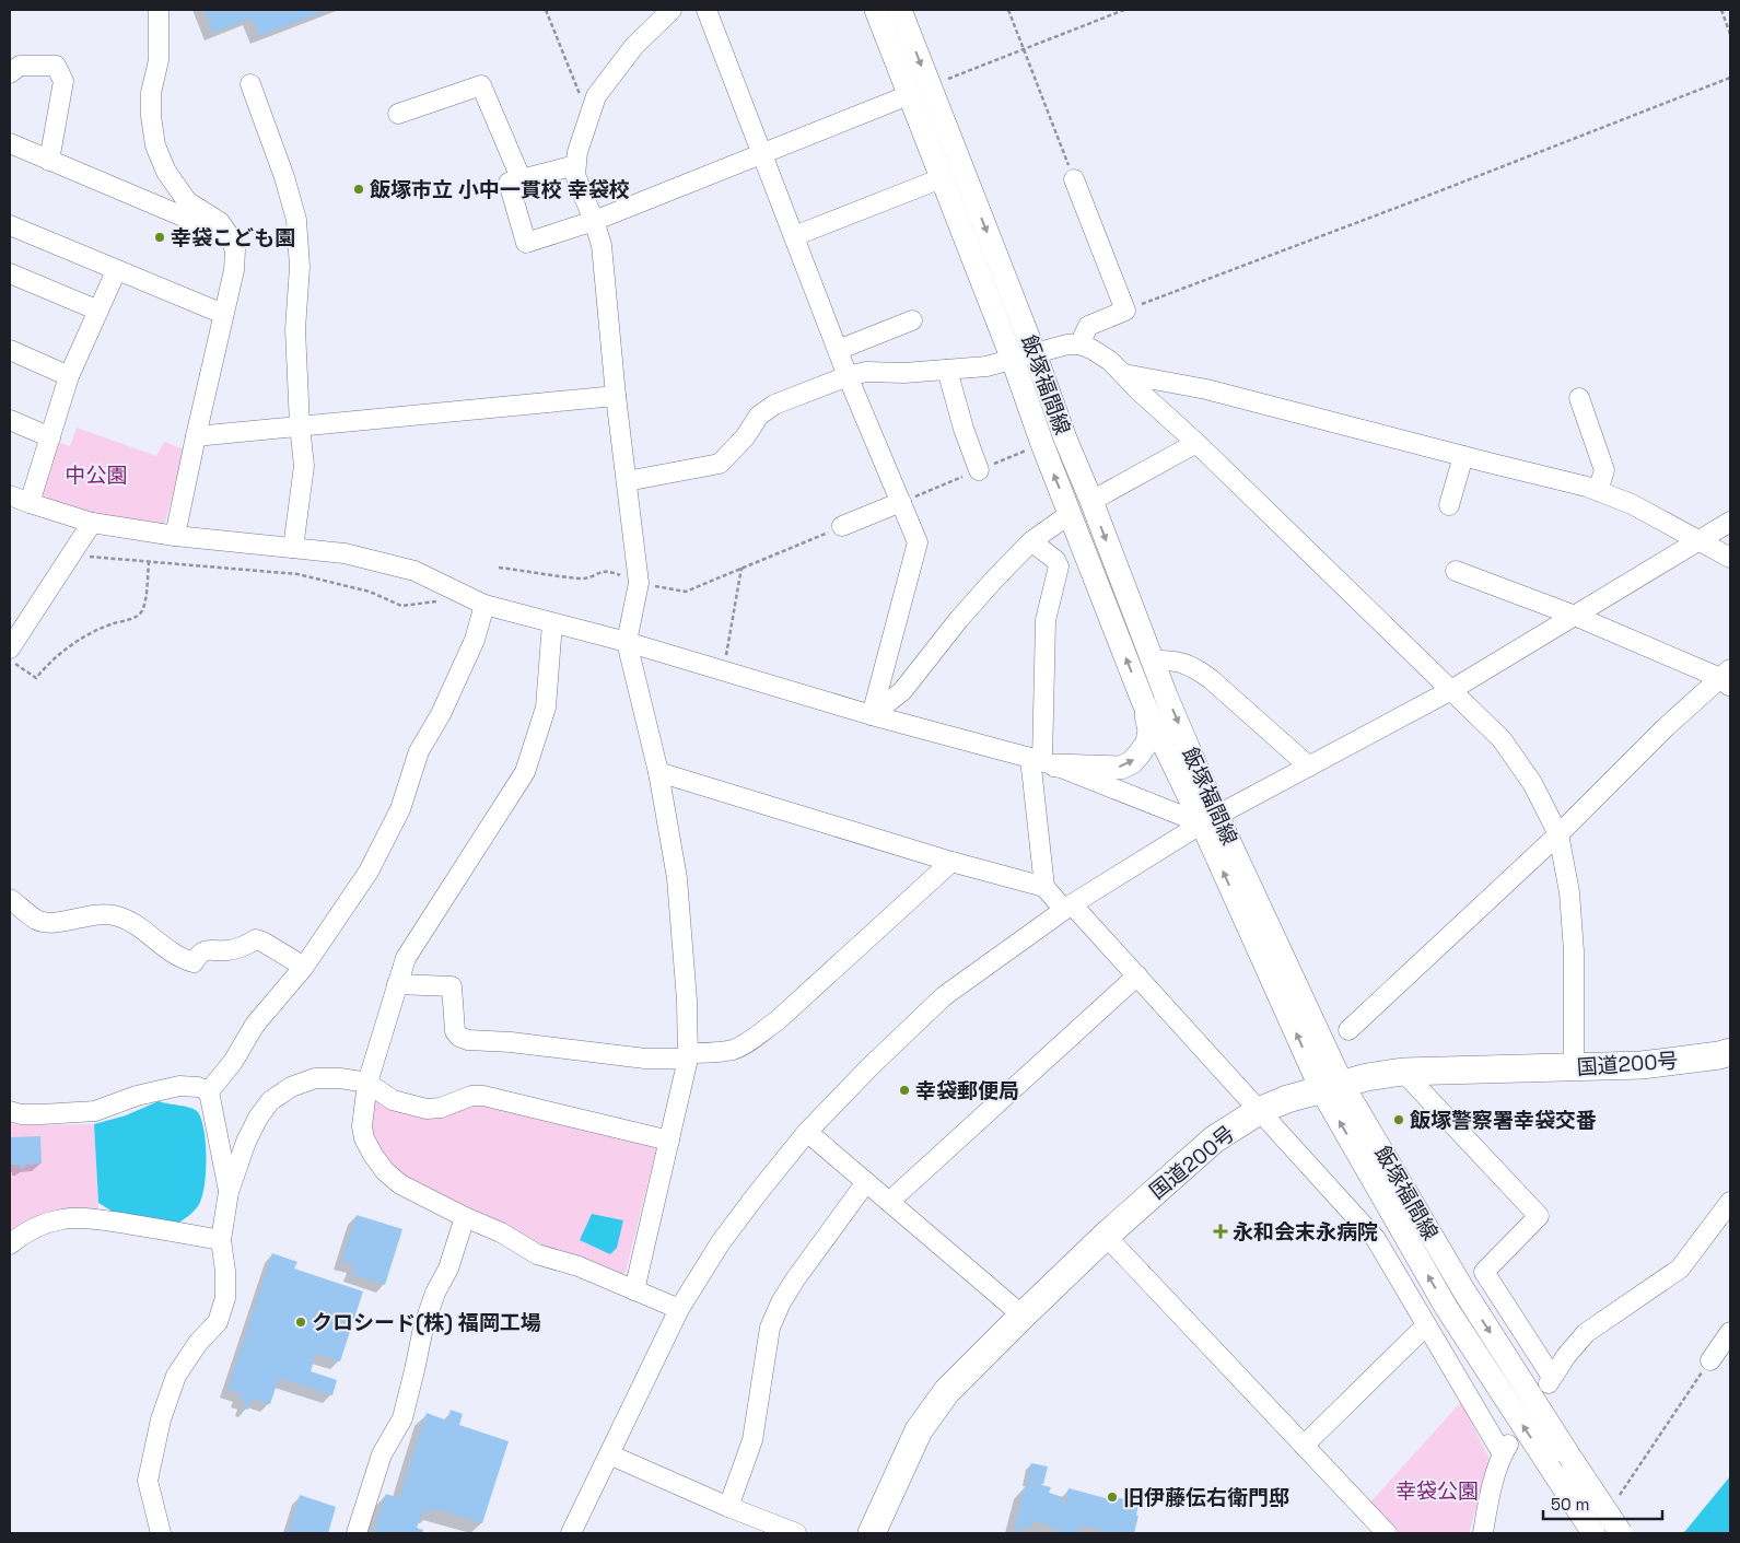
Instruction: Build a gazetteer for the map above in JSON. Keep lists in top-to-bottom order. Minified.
{"streets":{"highway":["国道200号"],"main road":["飯塚福間線"]},"crossings":[["飯塚福間線","国道200号"]],"parks":["中公園","幸袋公園"],"places":{"other":["飯塚市立 小中一貫校 幸袋校","幸袋こども園","幸袋郵便局","飯塚警察署幸袋交番","クロシード(株) 福岡工場","旧伊藤伝右衛門邸"],"health":["永和会末永病院"]},"scale_bar":"50 m"}
